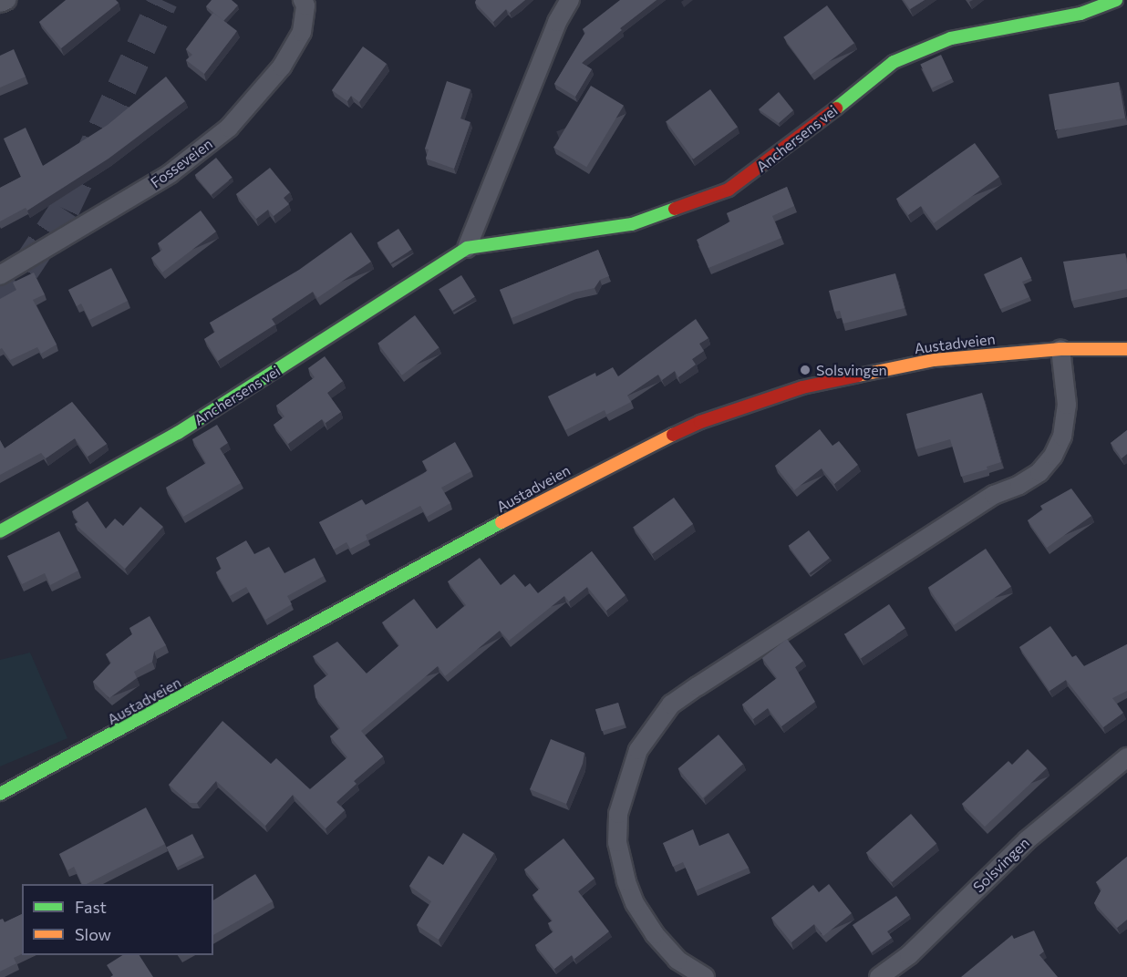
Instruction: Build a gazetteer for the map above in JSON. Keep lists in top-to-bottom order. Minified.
{"streets":{"street":["Anchersens vei","Fosseveien","Austadveien","Solsvingen"]},"places":["Solsvingen"],"legend":["Fast","Slow"]}
